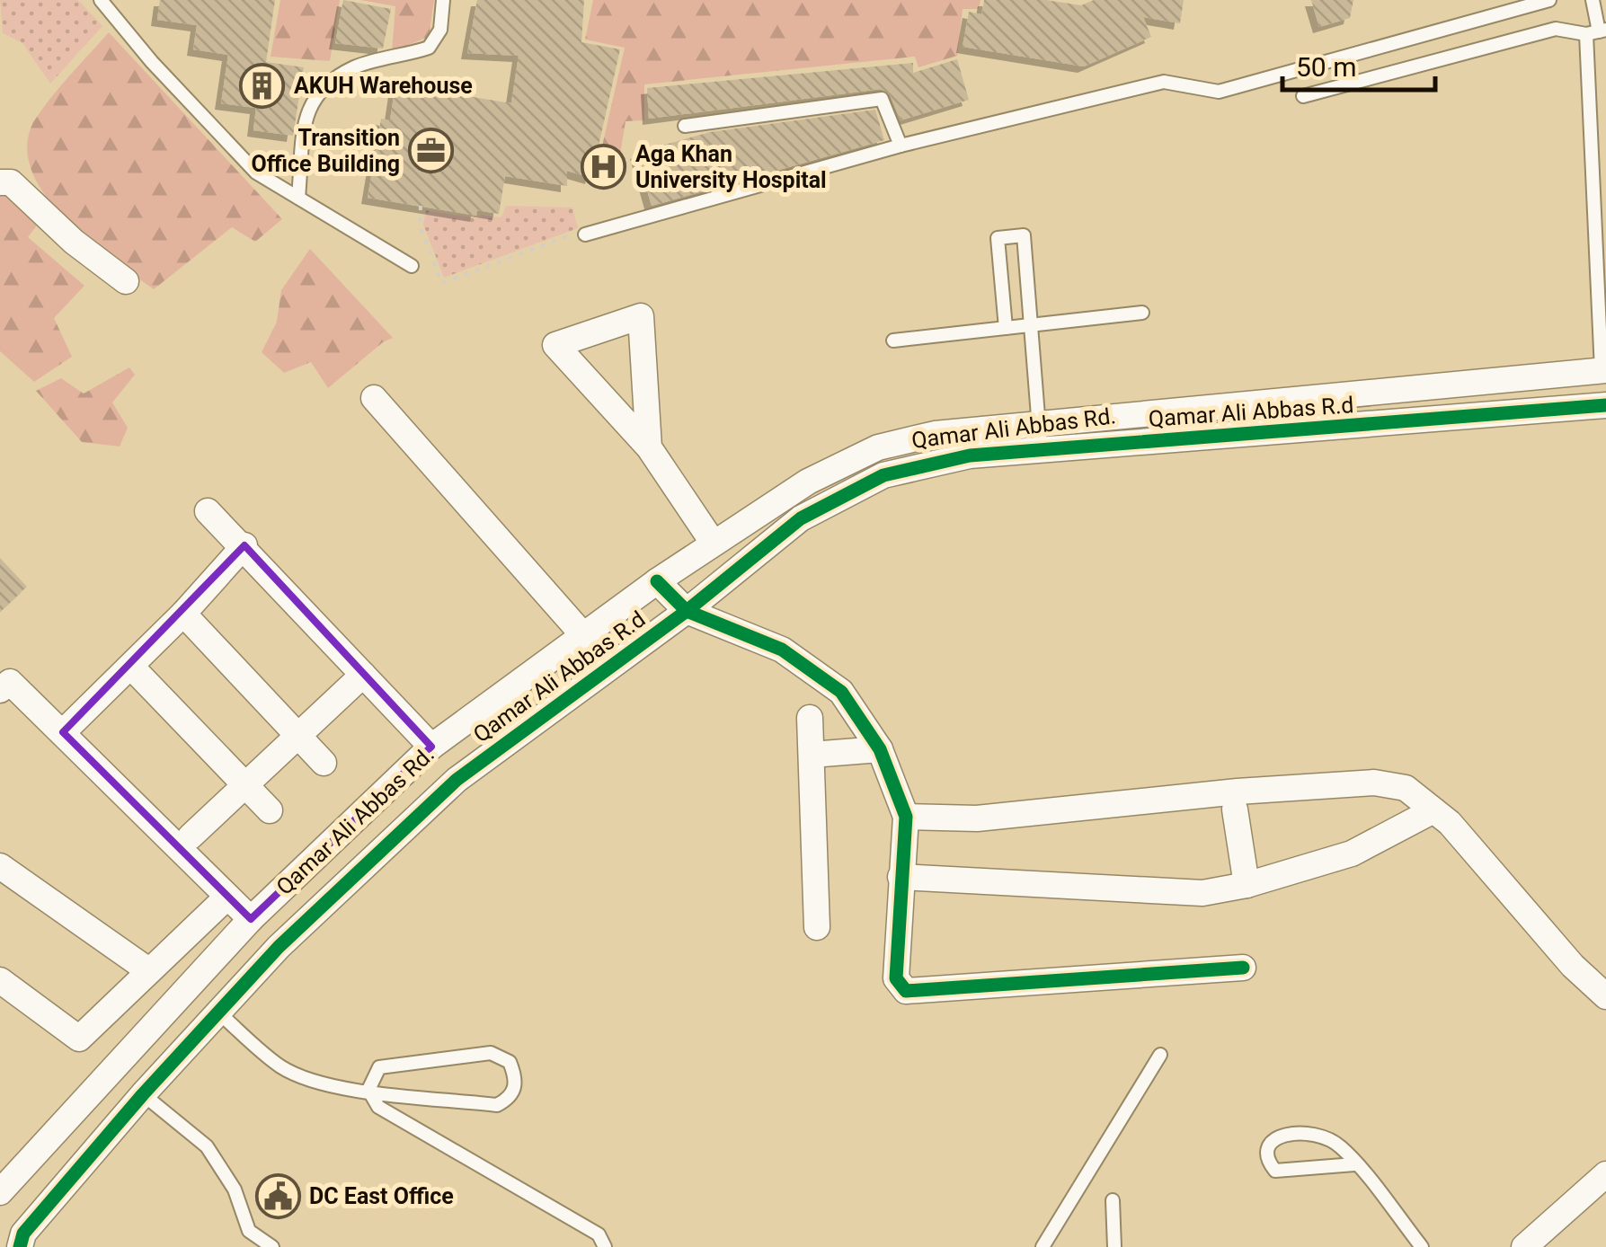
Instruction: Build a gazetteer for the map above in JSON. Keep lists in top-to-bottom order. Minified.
{"streets":{"street":["Qamar Ali Abbas R.d","Qamar Ali Abbas Rd."]},"places":{"building":["AKUH Warehouse"],"office":["Transition Office Building"],"hospital":["Aga Khan University Hospital"],"public building":["DC East Office"]},"scale_bar":"50 m"}
